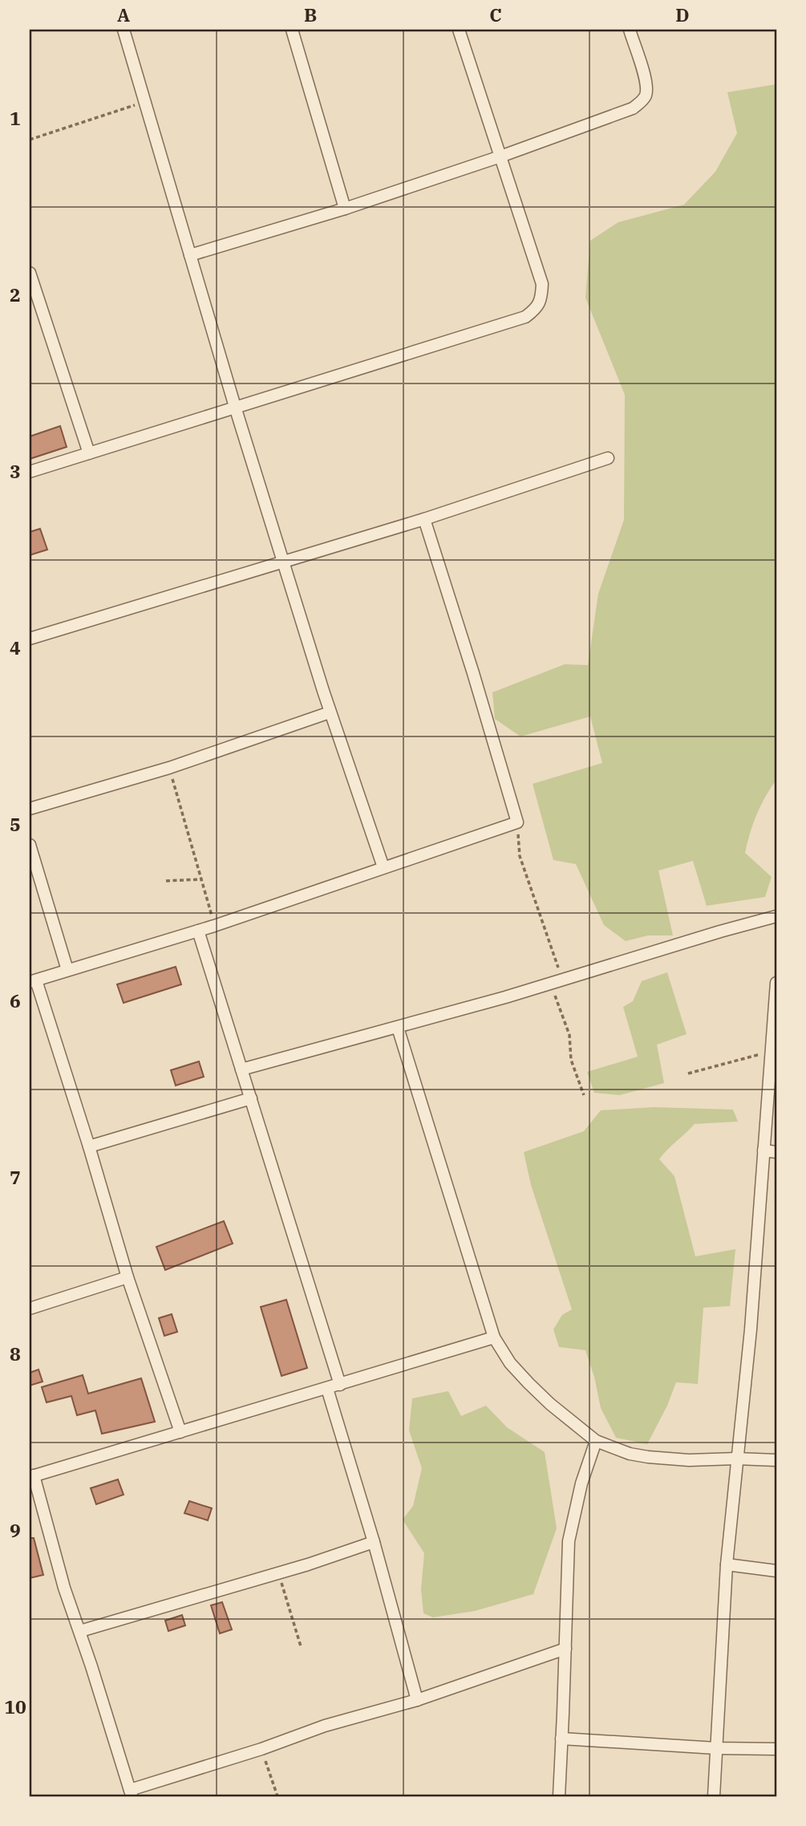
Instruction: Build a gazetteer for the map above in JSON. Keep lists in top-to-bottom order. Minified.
{"grid":{"columns":["A","B","C","D"],"rows":["1","2","3","4","5","6","7","8","9","10"]}}
